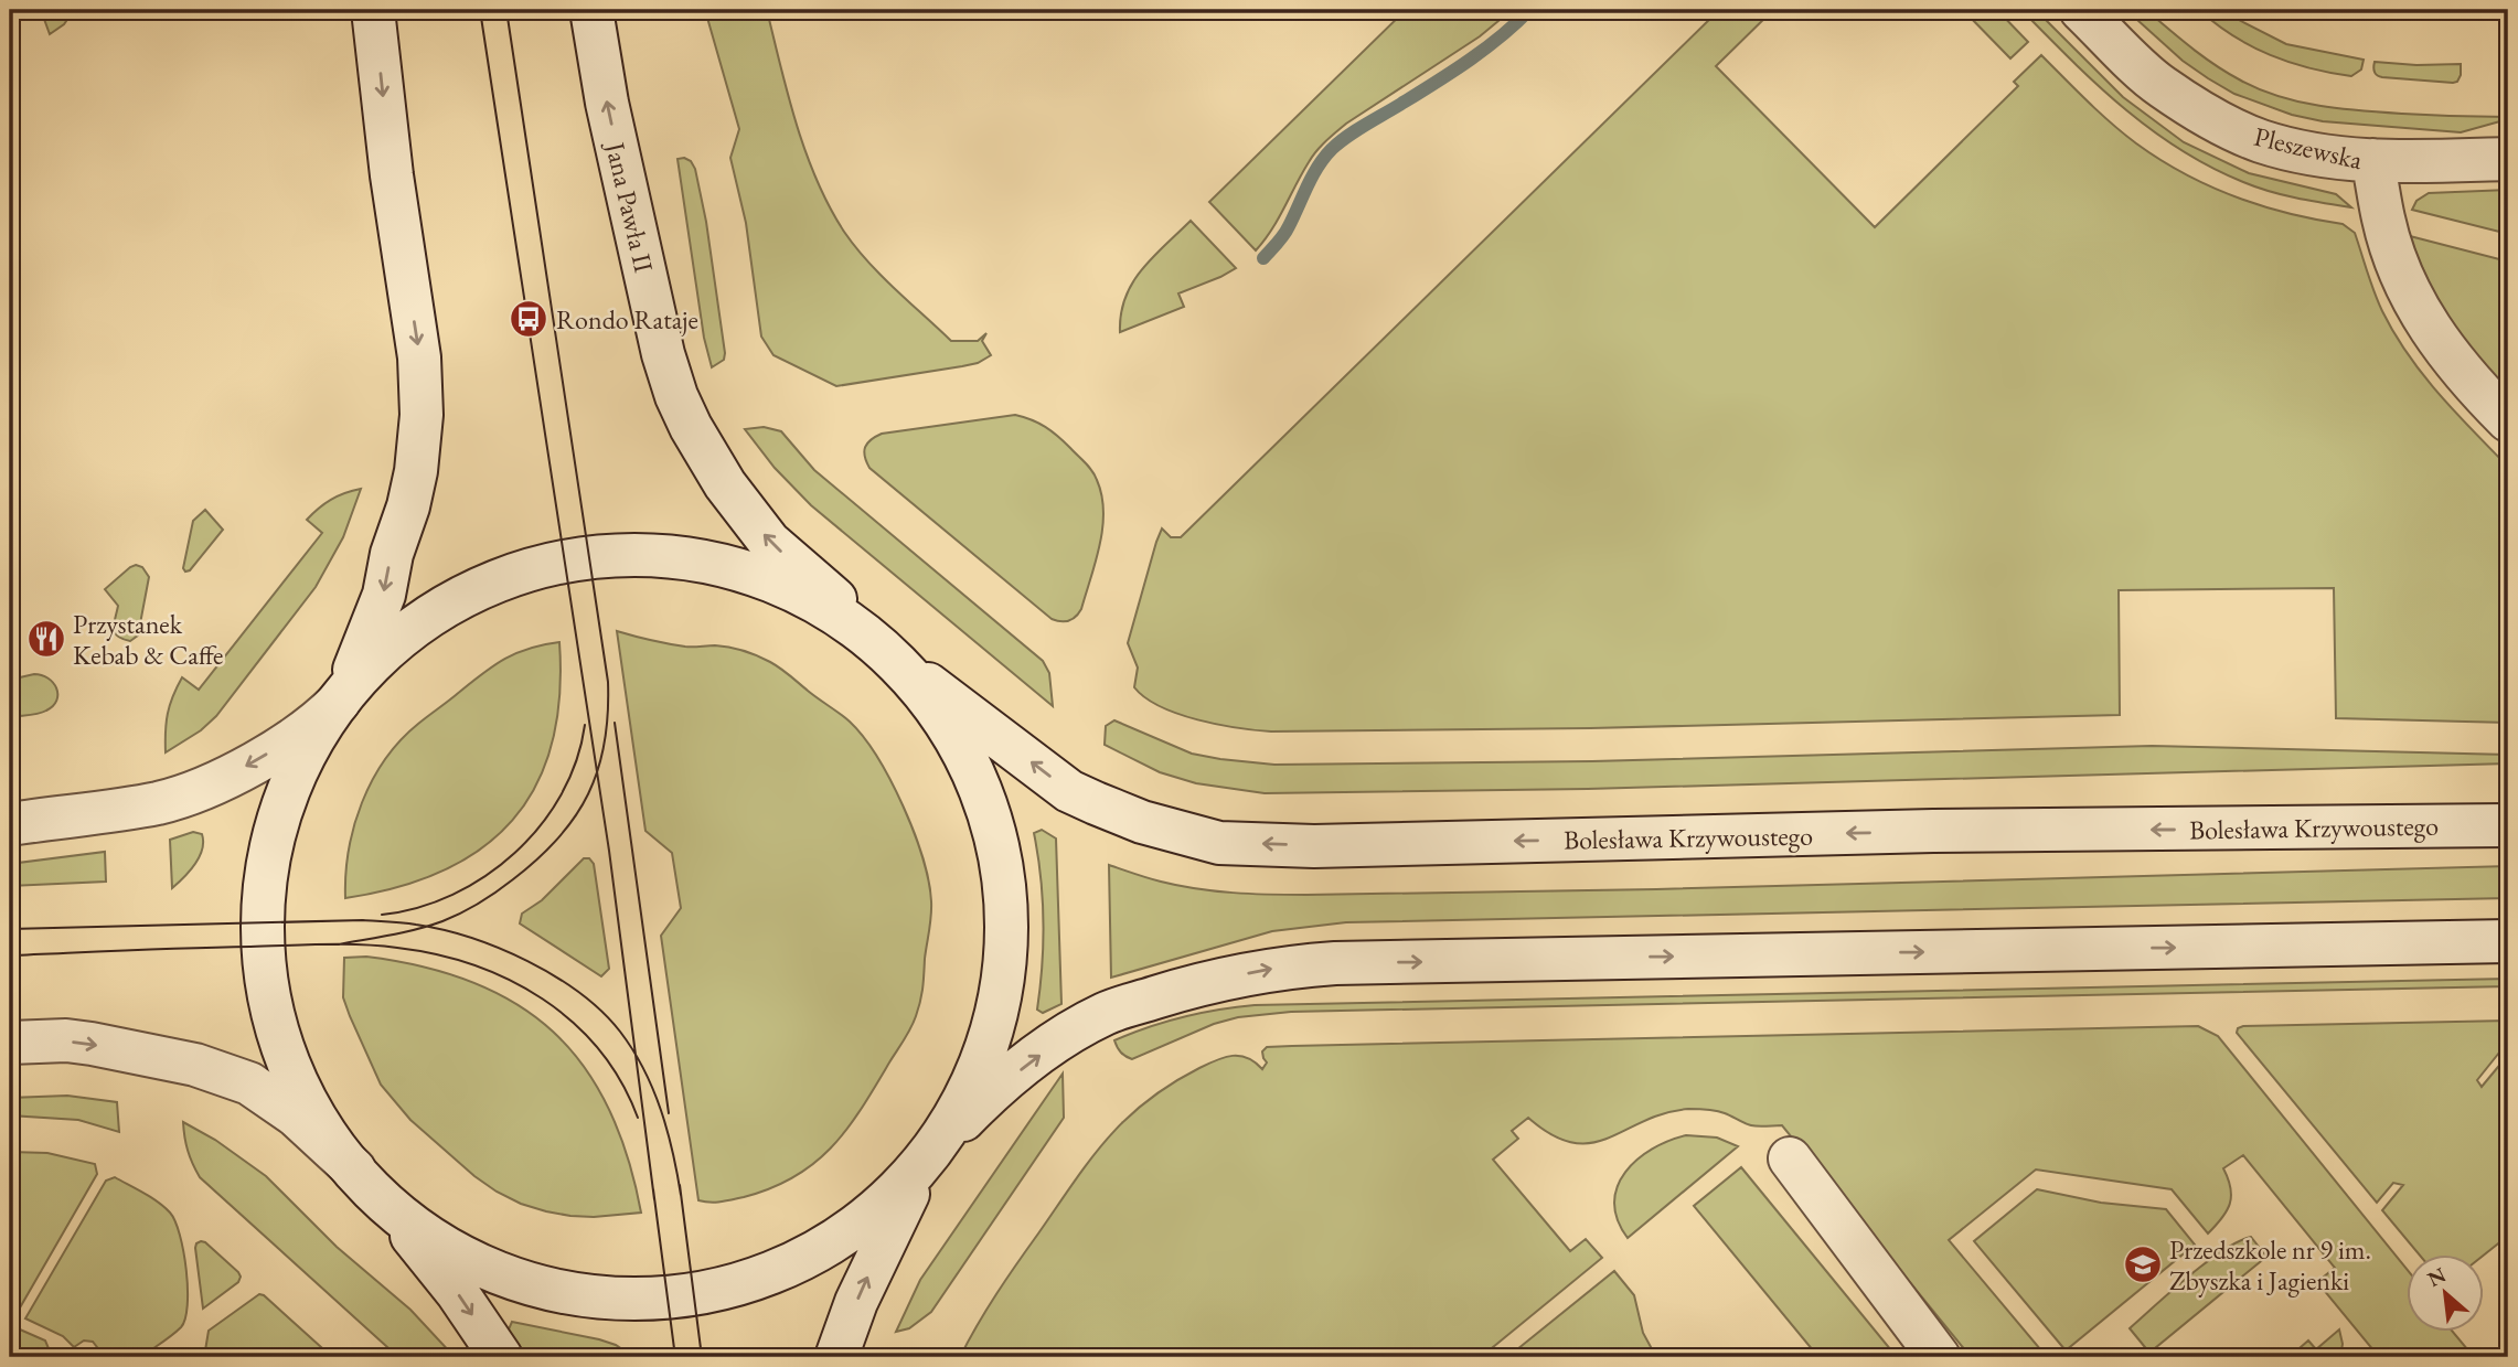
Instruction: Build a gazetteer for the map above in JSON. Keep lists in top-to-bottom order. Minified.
{"streets":{"main road":["Pleszewska","Jana Pawła II","Bolesława Krzywoustego"]},"crossings":[["Jana Pawła II","Bolesława Krzywoustego"]],"one_way":["Jana Pawła II"],"places":{"bus stop":["Rondo Rataje"],"restaurant":["Przystanek Kebab & Caffe"],"school or university":["Przedszkole nr 9 im. Zbyszka i Jagienki"]},"north":"top left"}
